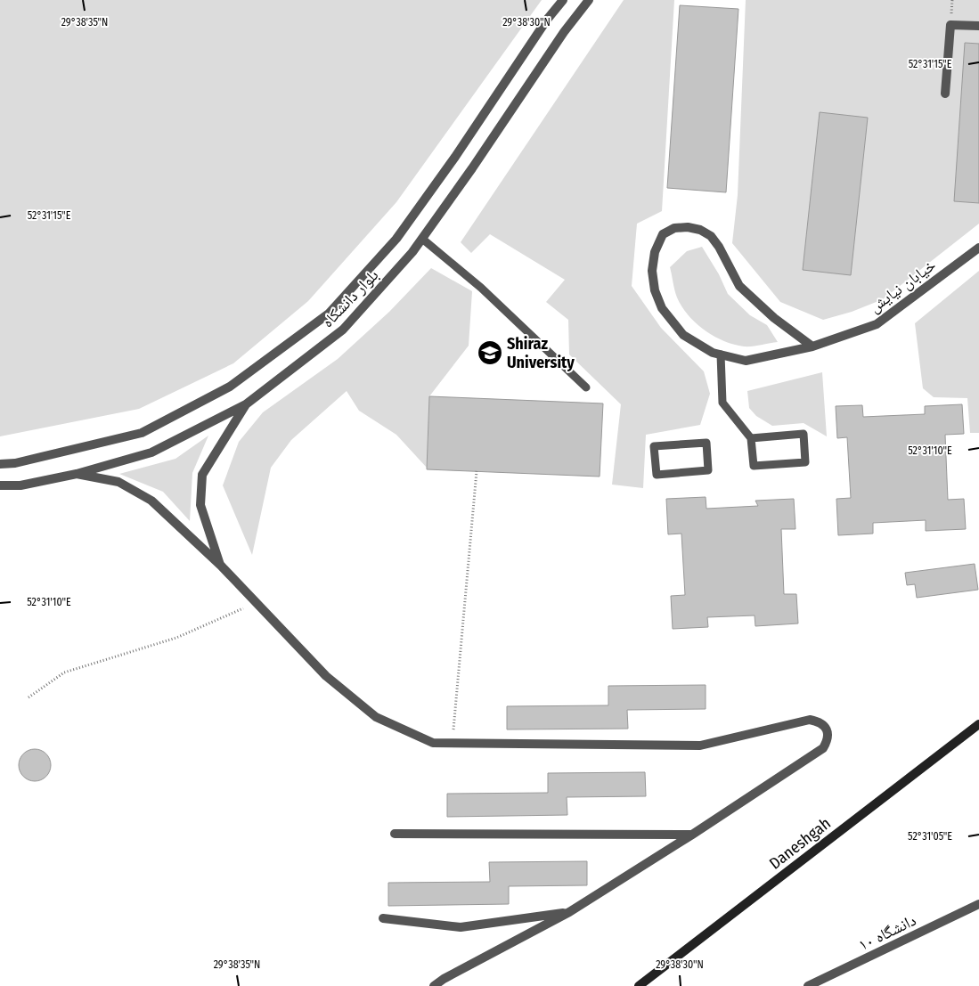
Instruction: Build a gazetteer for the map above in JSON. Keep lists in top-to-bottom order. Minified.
{"streets":{"street":["خیابان نیایش","بلوار دانشکاه","Daneshgah","۱۰ دانشگاه"]},"places":{"school or university":["Shiraz University"]},"coordinates":["29°38'35\"N","29°38'30\"N","52°31'15\"E","52°31'10\"E","52°31'05\"E"]}
